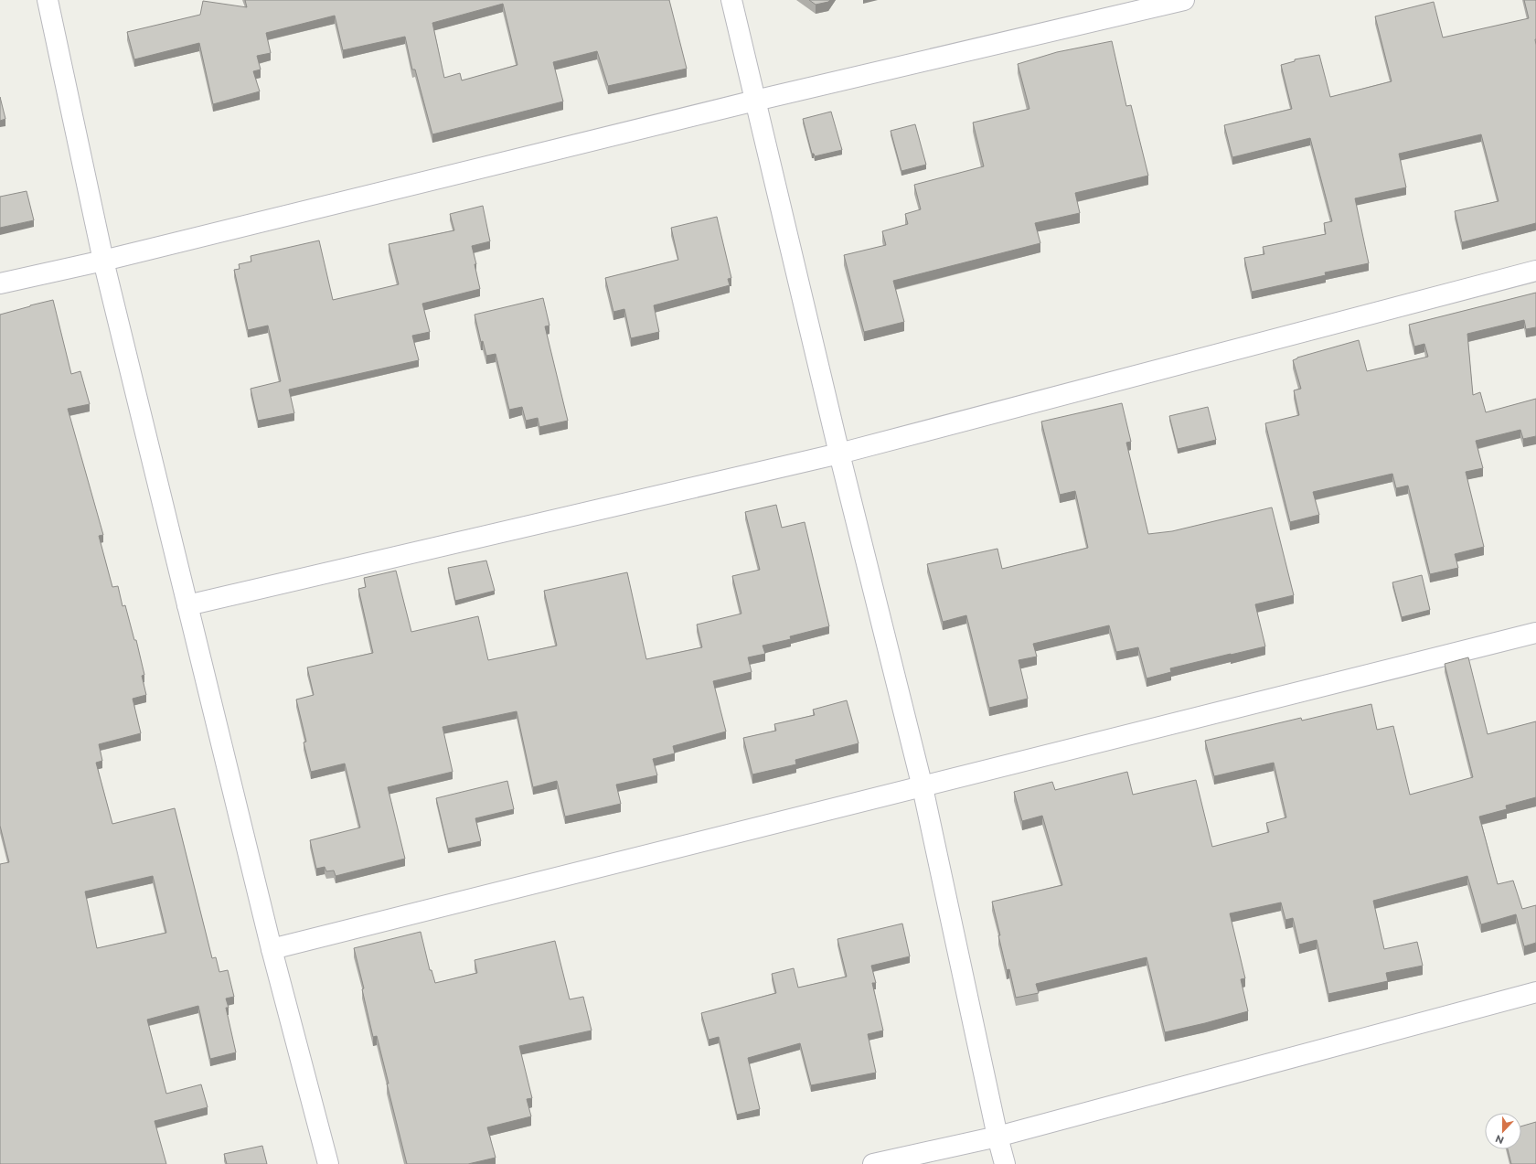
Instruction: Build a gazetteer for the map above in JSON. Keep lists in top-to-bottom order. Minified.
{"north":"bottom"}
